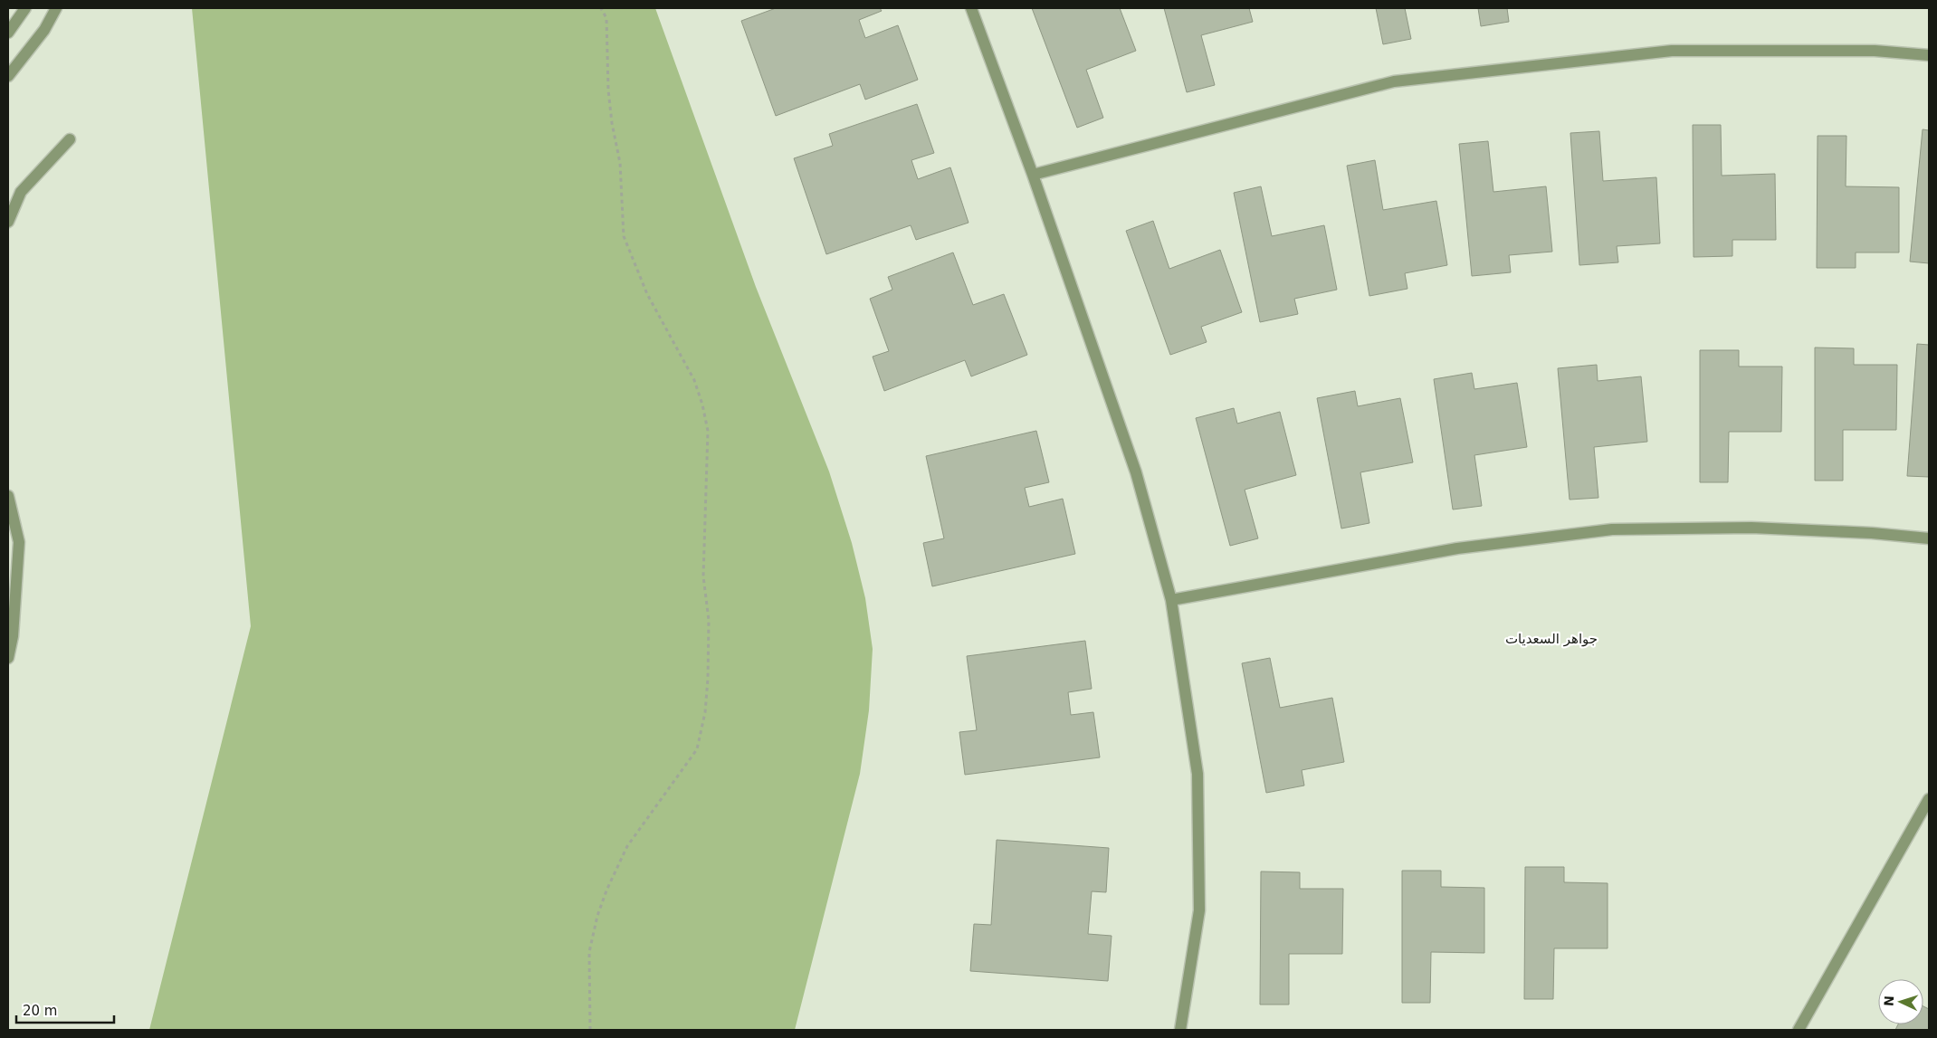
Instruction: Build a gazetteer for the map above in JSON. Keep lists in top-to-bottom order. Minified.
{"districts":["جواهر السعديات"],"scale_bar":"20 m","north":"left"}
